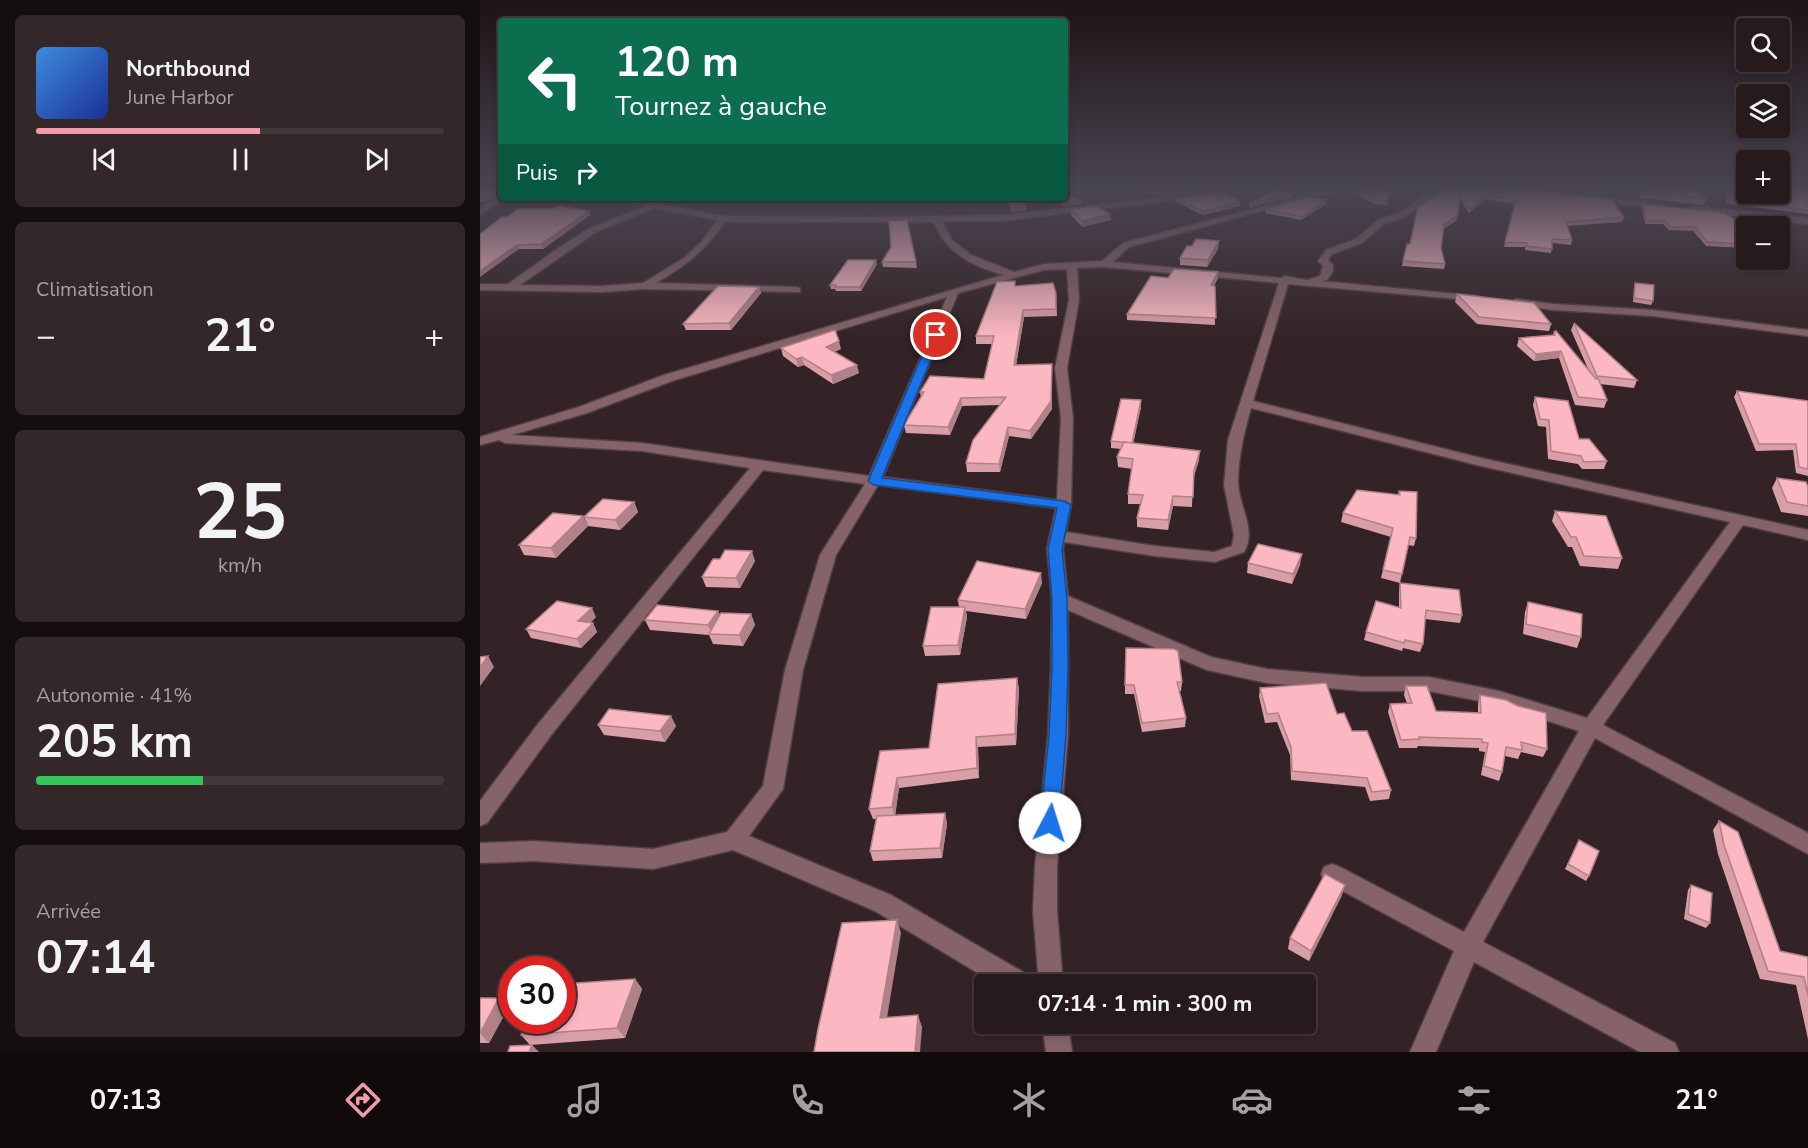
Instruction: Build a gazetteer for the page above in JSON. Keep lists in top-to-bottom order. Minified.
{"page":{"map_buttons":["+","−"],"turn":["120 m","Tournez à gauche"],"song":["Northbound","June Harbor"],"then":"Puis","tile":["Climatisation",["25","km/h"],["Autonomie · 41%","205 km"],["Arrivée","07:14"]],"heat":["−","21°","+"],"limit":"30","trip":"07:14 · 1 min · 300 m","tabs":["07:13","21°"]}}
